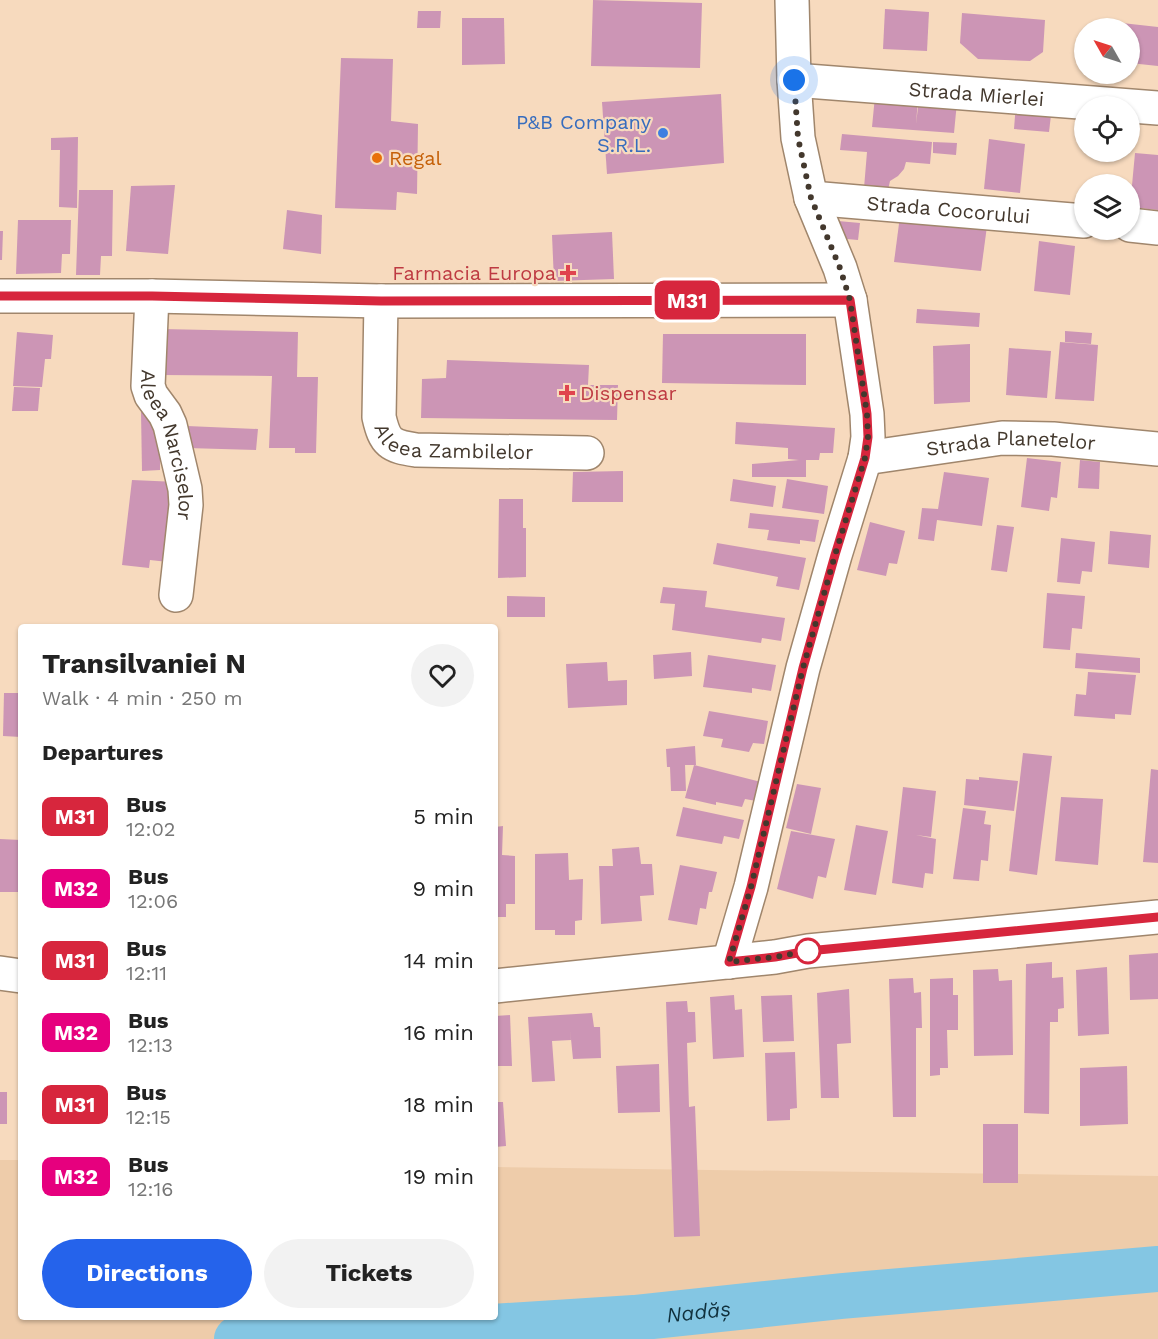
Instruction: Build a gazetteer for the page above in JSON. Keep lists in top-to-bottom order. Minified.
{"streets":{"street":["Strada Mierlei","Strada Cocorului","Aleea Zambilelor","Aleea Narciselor","Strada Planetelor"]},"water":["Nadăș"],"places":{"other":["P&B Company S.R.L.","Regal"],"health":["Farmacia Europa","Dispensar"]},"lines":["bus line M31"],"north":"top left","page":{"on_map":"M31","heading":[["Transilvaniei N","Walk · 4 min · 250 m"],"Departures"],"list":[{"mark":"M31","name":"Bus","note":"12:02","value":"5 min"},{"mark":"M32","name":"Bus","note":"12:06","value":"9 min"},{"mark":"M31","name":"Bus","note":"12:11","value":"14 min"},{"mark":"M32","name":"Bus","note":"12:13","value":"16 min"},{"mark":"M31","name":"Bus","note":"12:15","value":"18 min"},{"mark":"M32","name":"Bus","note":"12:16","value":"19 min"}],"buttons":["Directions","Tickets"]}}
